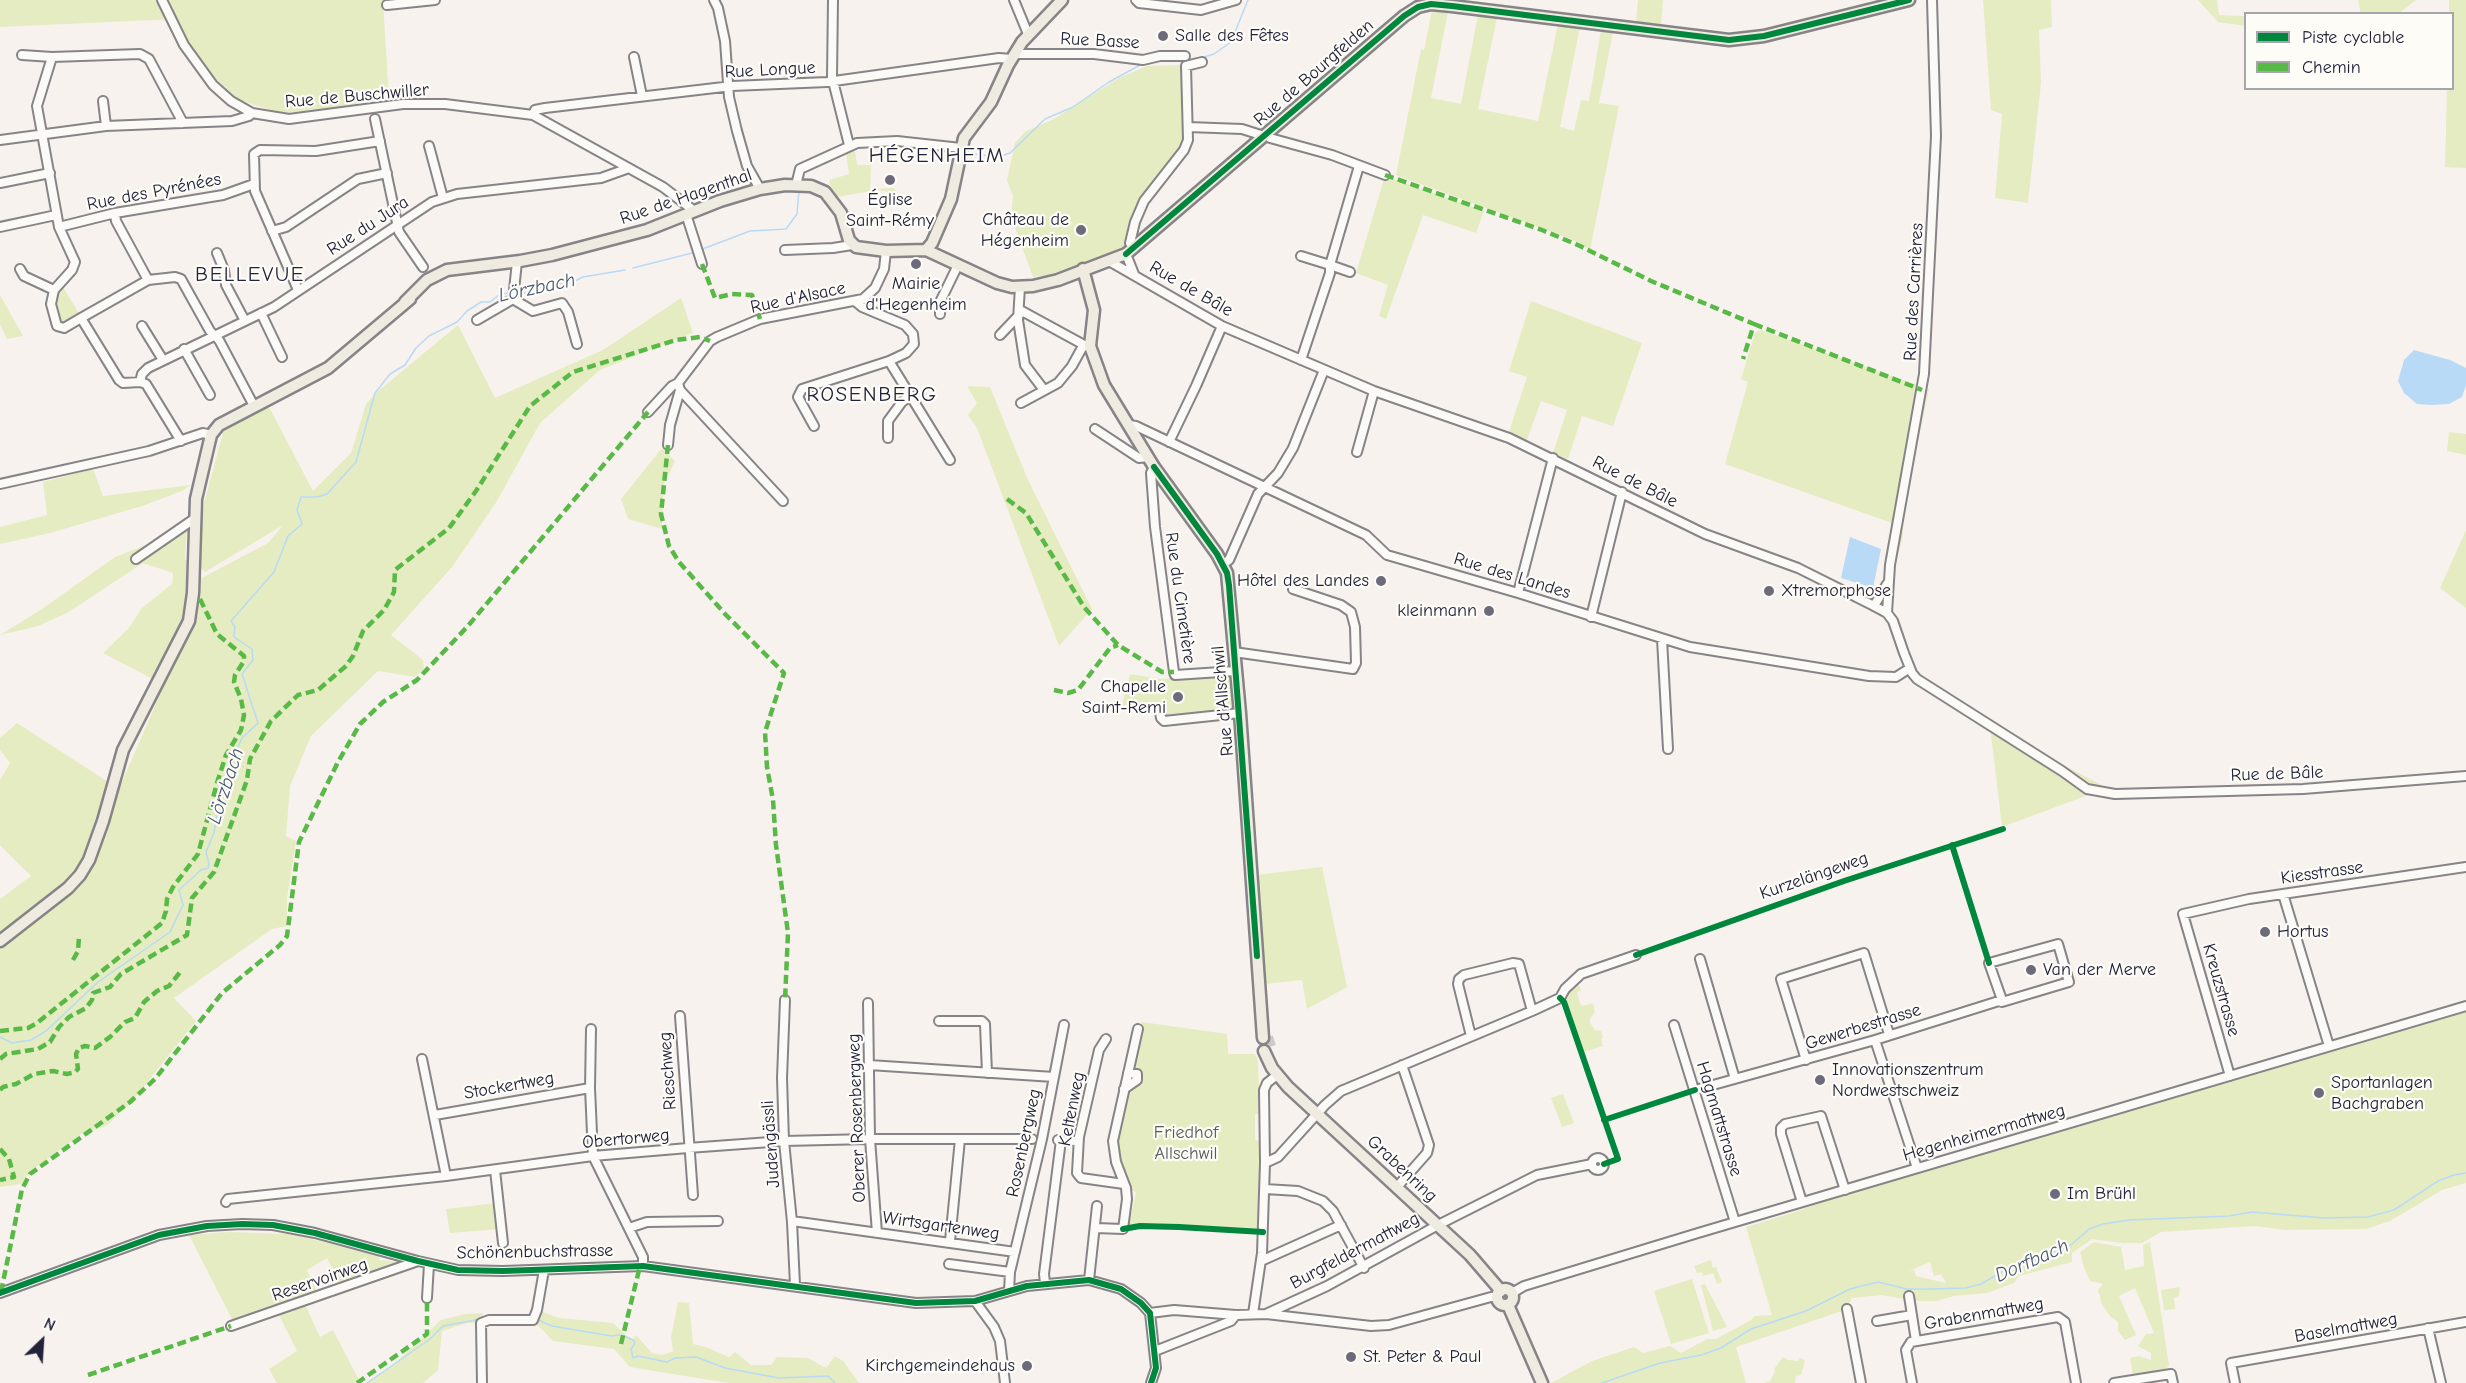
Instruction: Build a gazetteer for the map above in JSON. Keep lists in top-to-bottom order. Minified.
{"streets":{"main road":["Rue de Bourgfelden","Rue de Hagenthal","Rue d'Allschwil","Grabenring"],"street":["Rue Basse","Rue Longue","Rue de Buschwiller","Rue des Pyrénées","Rue du Jura","Rue de Bâle","Rue des Carrières","Rue d'Alsace","Rue des Landes","Rue du Cimetière","Kiesstrasse","Kreuzstrasse","Gewerbestrasse","Rieschweg","Stockertweg","Keltenweg","Oberer Rosenbergweg","Hagmattstrasse","Hegenheimermattweg","Obertorweg","Rosenbergweg","Judengässli","Wirtsgartenweg","Burgfeldermattweg","Schönenbuchstrasse","Reservoirweg","Grabenmattweg","Baselmattweg"],"cycle path":["Kurzelängeweg"]},"crossings":[["Rue Basse","Rue Longue"],["Rue Longue","Rue de Buschwiller"],["Rue de Bourgfelden","Rue de Bâle"],["Rue de Bourgfelden","Rue d'Allschwil"],["Rue de Buschwiller","Rue de Hagenthal"],["Rue de Buschwiller","Rue du Jura"],["Rue de Bâle","Rue des Carrières"],["Rue de Bâle","Rue des Landes"],["Rue des Landes","Rue d'Allschwil"],["Rue du Cimetière","Rue d'Allschwil"],["Kiesstrasse","Kreuzstrasse"],["Kreuzstrasse","Hegenheimermattweg"],["Gewerbestrasse","Hagmattstrasse"],["Rieschweg","Obertorweg"],["Oberer Rosenbergweg","Obertorweg"],["Oberer Rosenbergweg","Rosenbergweg"],["Oberer Rosenbergweg","Wirtsgartenweg"],["Hagmattstrasse","Hegenheimermattweg"],["Hegenheimermattweg","Grabenring"],["Hegenheimermattweg","Burgfeldermattweg"],["Hegenheimermattweg","Schönenbuchstrasse"],["Obertorweg","Judengässli"],["Rosenbergweg","Wirtsgartenweg"],["Rosenbergweg","Schönenbuchstrasse"],["Judengässli","Wirtsgartenweg"],["Judengässli","Schönenbuchstrasse"],["Grabenring","Burgfeldermattweg"],["Schönenbuchstrasse","Reservoirweg"]],"districts":["HÉGENHEIM","BELLEVUE","ROSENBERG"],"water":["Lörzbach","Dorfbach"],"parks":["Friedhof Allschwil"],"places":["Salle des Fêtes","Église Saint-Rémy","Château de Hégenheim","Mairie d'Hegenheim","Hôtel des Landes","Xtremorphose","kleinmann","Chapelle Saint-Remi","Hortus","Van der Merve","Innovationszentrum Nordwestschweiz","Sportanlagen Bachgraben","Im Brühl","St. Peter & Paul","Kirchgemeindehaus"],"legend":["Piste cyclable","Chemin"],"north":"top right"}
